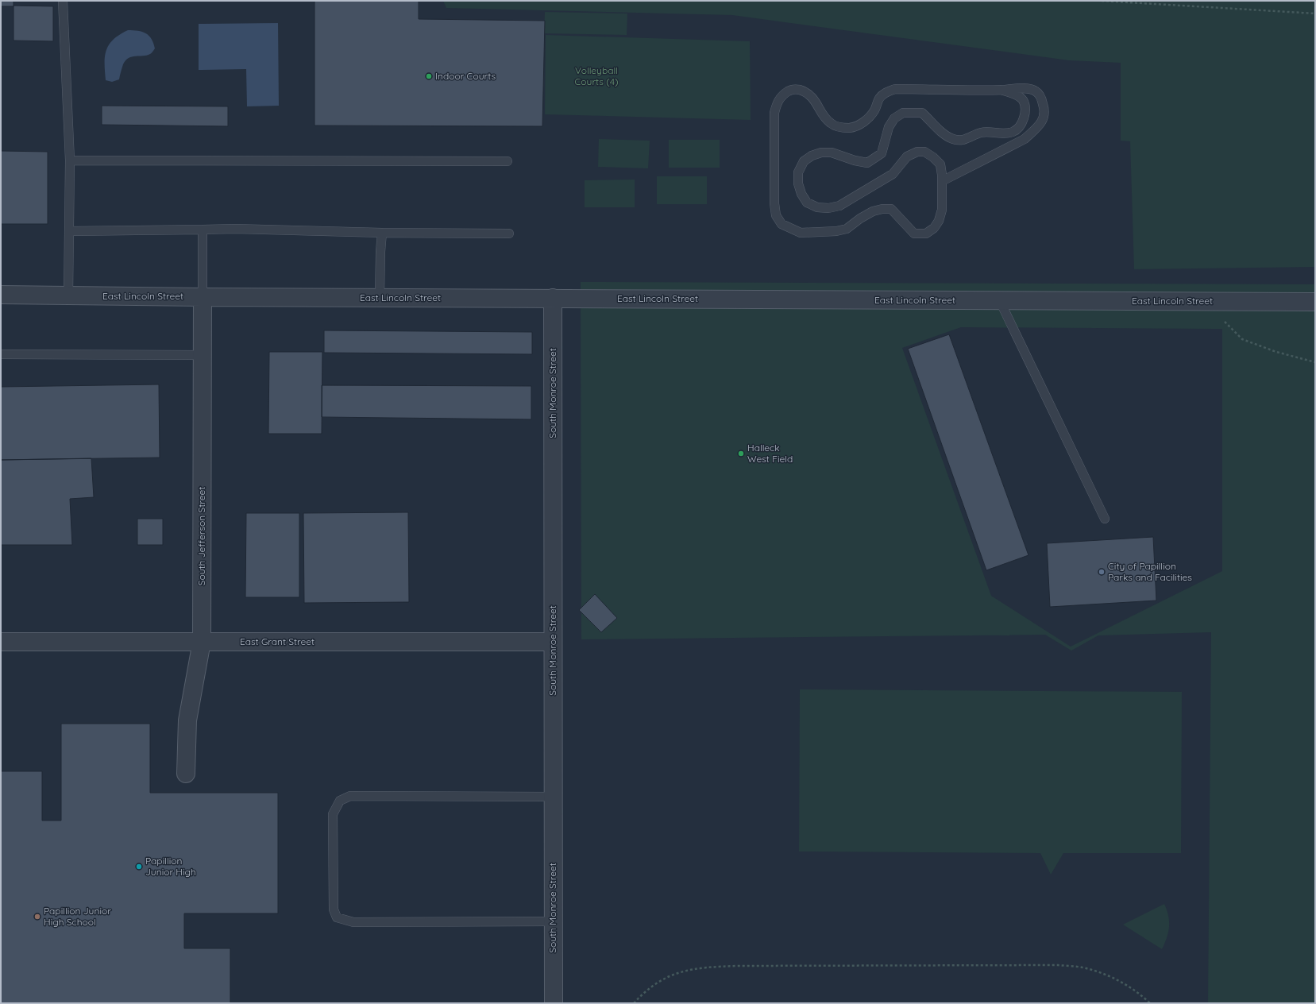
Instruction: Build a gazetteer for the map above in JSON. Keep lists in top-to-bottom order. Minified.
{"streets":{"street":["East Lincoln Street","South Monroe Street","South Jefferson Street","East Grant Street"]},"crossings":[["East Lincoln Street","South Monroe Street"],["East Lincoln Street","South Jefferson Street"],["South Monroe Street","East Grant Street"],["South Jefferson Street","East Grant Street"]],"parks":["Volleyball Courts (4)"],"places":["Indoor Courts","Halleck West Field","City of Papillion Parks and Facilities","Papillion Junior High","Papillion Junior High School"]}
